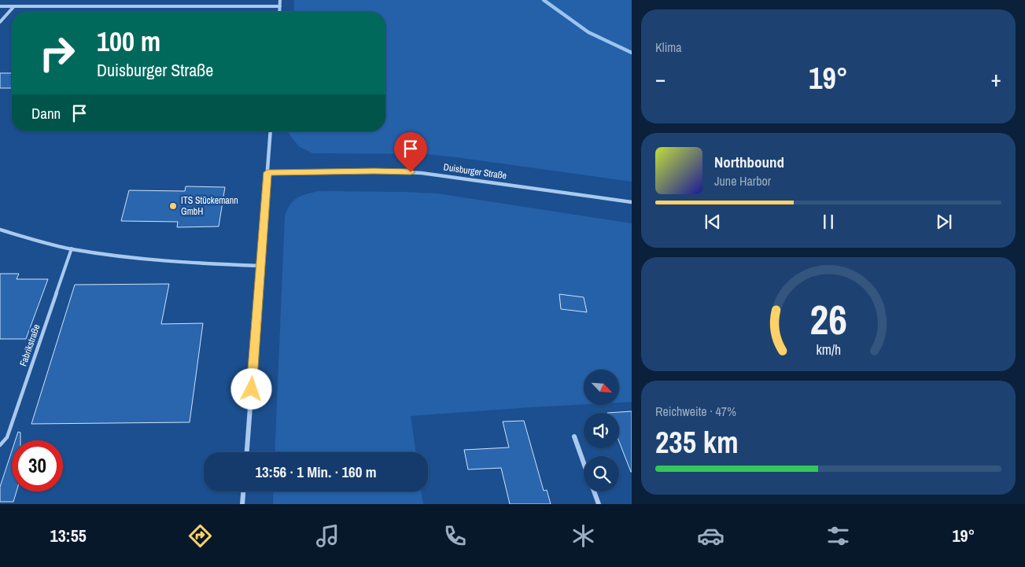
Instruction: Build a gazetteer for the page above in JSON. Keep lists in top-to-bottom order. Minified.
{"streets":{"street":["Duisburger Straße"],"lane":["Fabrikstraße"]},"places":["ITS Stückemann GmbH"],"north":"bottom right","page":{"tile":["Klima",["Reichweite · 47%","235 km"]],"turn":["100 m","Duisburger Straße"],"heat":["−","19°","+"],"then":"Dann","song":["Northbound","June Harbor"],"limit":"30","trip":"13:56 · 1 Min. · 160 m","tabs":["13:55","19°"],"gauge":["26","km/h"]}}
